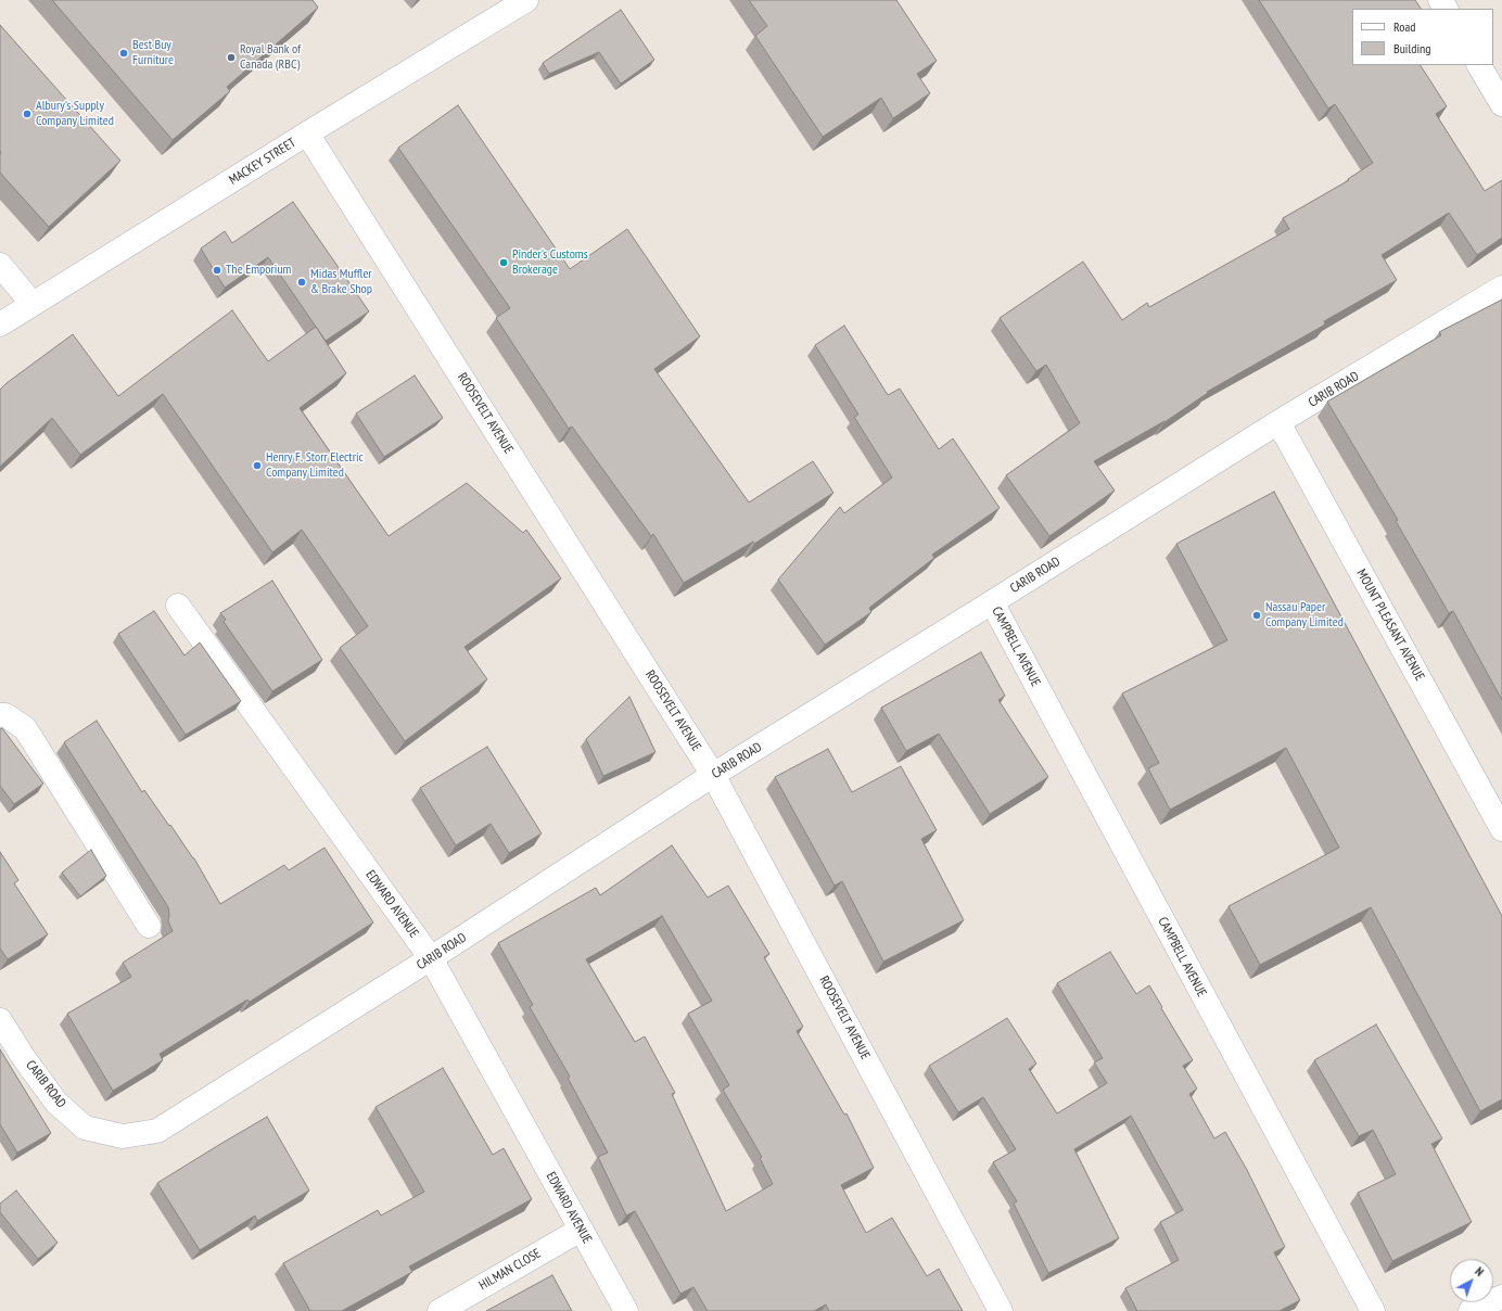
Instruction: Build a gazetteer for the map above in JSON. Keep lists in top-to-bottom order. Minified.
{"streets":{"street":["MACKEY STREET","CARIB ROAD","ROOSEVELT AVENUE","MOUNT PLEASANT AVENUE","CAMPBELL AVENUE","EDWARD AVENUE","HILMAN CLOSE"]},"crossings":[["MACKEY STREET","ROOSEVELT AVENUE"],["CARIB ROAD","ROOSEVELT AVENUE"],["CARIB ROAD","MOUNT PLEASANT AVENUE"],["CARIB ROAD","CAMPBELL AVENUE"],["CARIB ROAD","EDWARD AVENUE"],["EDWARD AVENUE","HILMAN CLOSE"]],"places":["Best Buy Furniture","Royal Bank of Canada (RBC)","Albury's Supply Company Limited","Pinder's Customs Brokerage","The Emporium","Midas Muffler & Brake Shop","Henry F. Storr Electric Company Limited","Nassau Paper Company Limited"],"legend":["Road","Building"],"north":"top right"}
